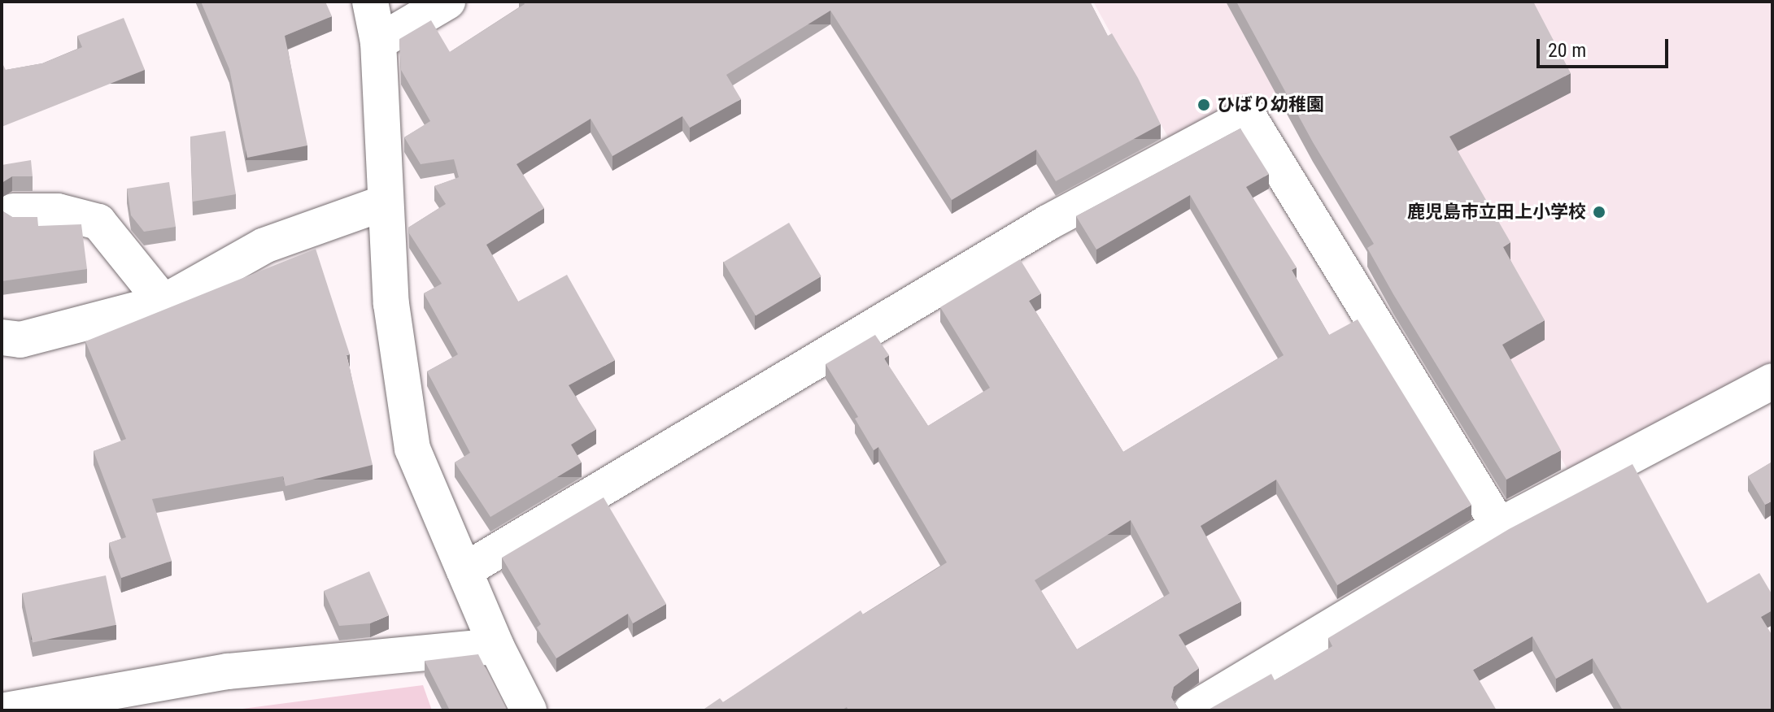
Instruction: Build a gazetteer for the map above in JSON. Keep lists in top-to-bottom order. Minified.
{"places":["ひばり幼稚園","鹿児島市立田上小学校"],"scale_bar":"20 m"}
